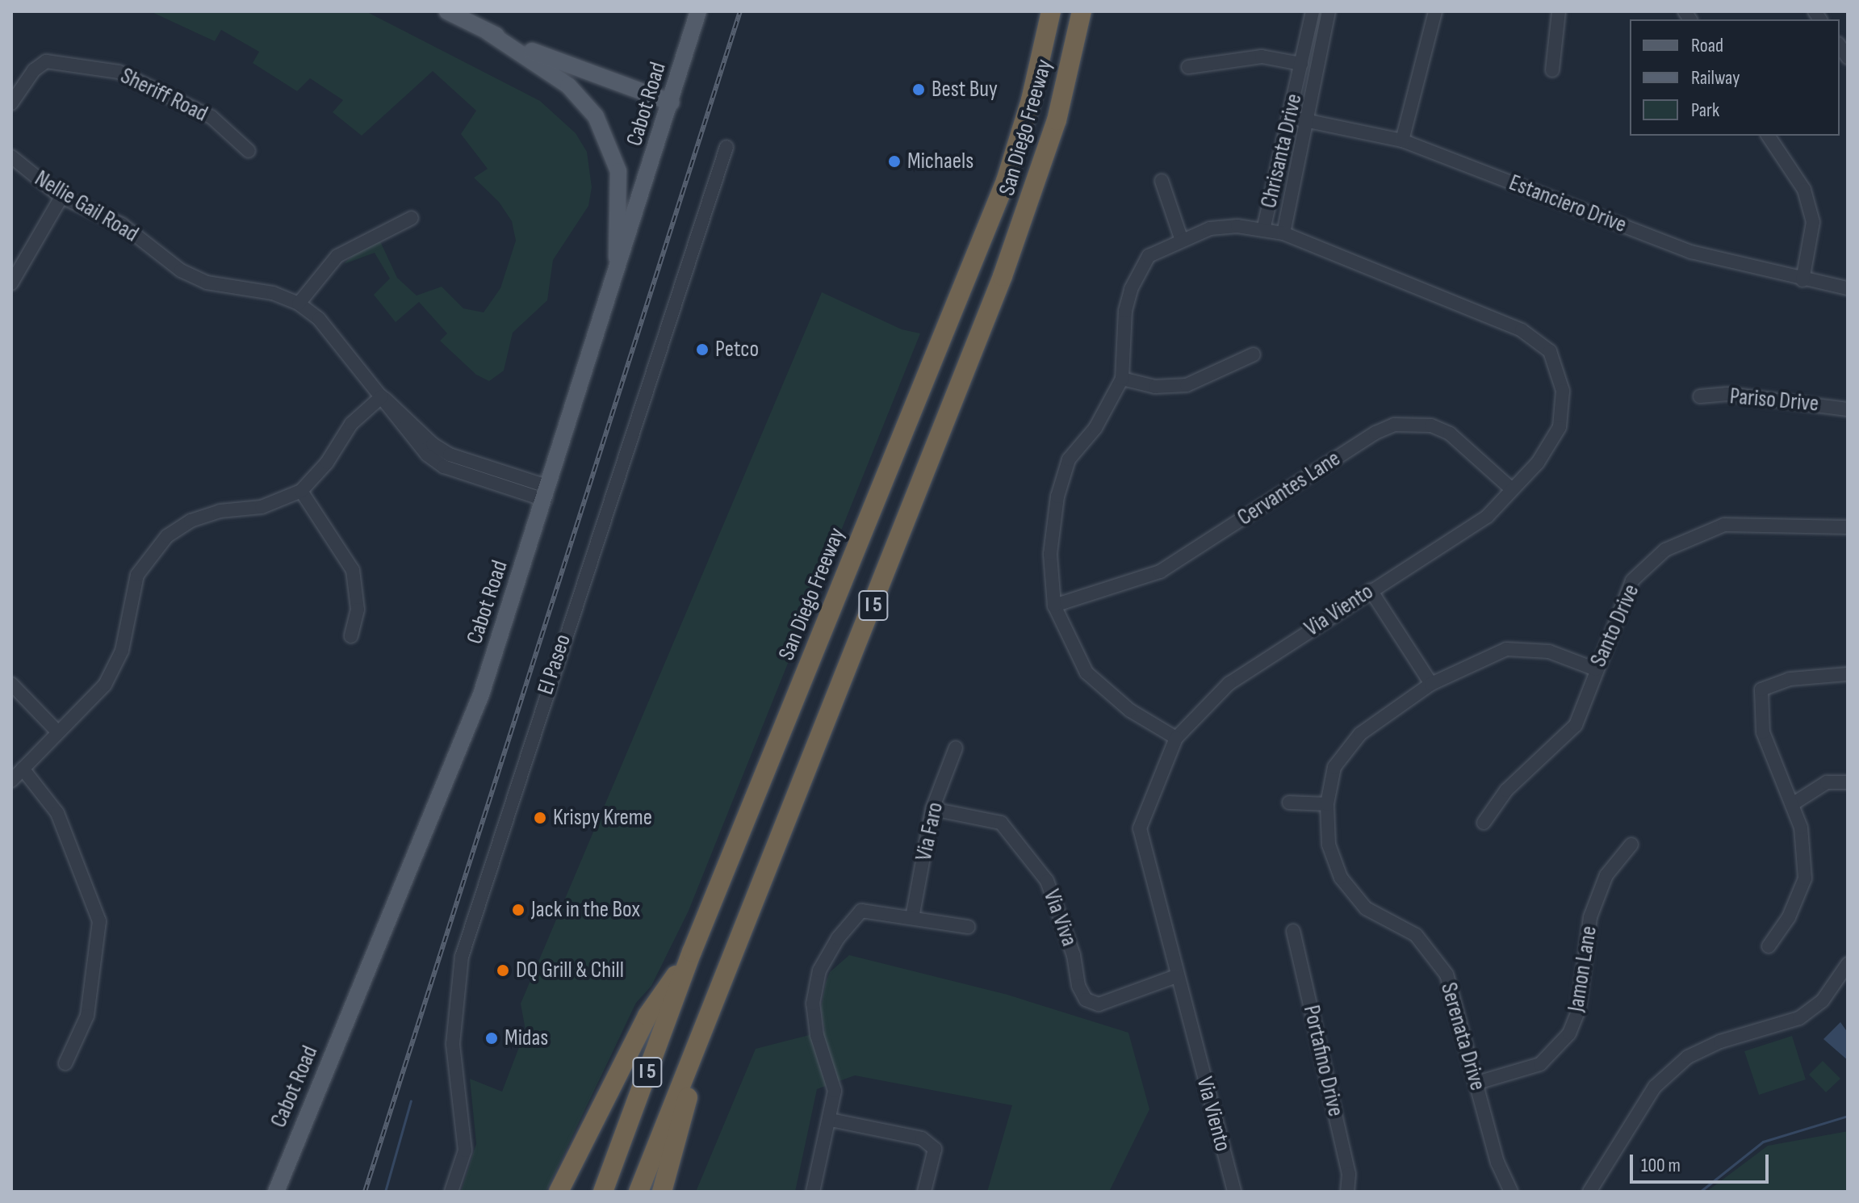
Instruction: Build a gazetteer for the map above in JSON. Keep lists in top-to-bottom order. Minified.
{"streets":{"highway":["San Diego Freeway","I 5"],"main road":["Cabot Road"],"street":["Sheriff Road","Chrisanta Drive","Estanciero Drive","Nellie Gail Road","Pariso Drive","Cervantes Lane","Via Viento","Santo Drive","El Paseo","Via Faro","Via Viva","Jamon Lane","Serenata Drive","Portafino Drive"]},"crossings":[["Cabot Road","Nellie Gail Road"],["Chrisanta Drive","Estanciero Drive"],["Chrisanta Drive","Cervantes Lane"],["Chrisanta Drive","Via Viento"],["Cervantes Lane","Via Viento"],["Via Viento","Via Viva"],["Santo Drive","Serenata Drive"],["Via Faro","Via Viva"],["Jamon Lane","Serenata Drive"]],"places":["Best Buy","Michaels","Petco","Krispy Kreme","Jack in the Box","DQ Grill & Chill","Midas"],"legend":["Road","Railway","Park"],"scale_bar":"100 m"}
